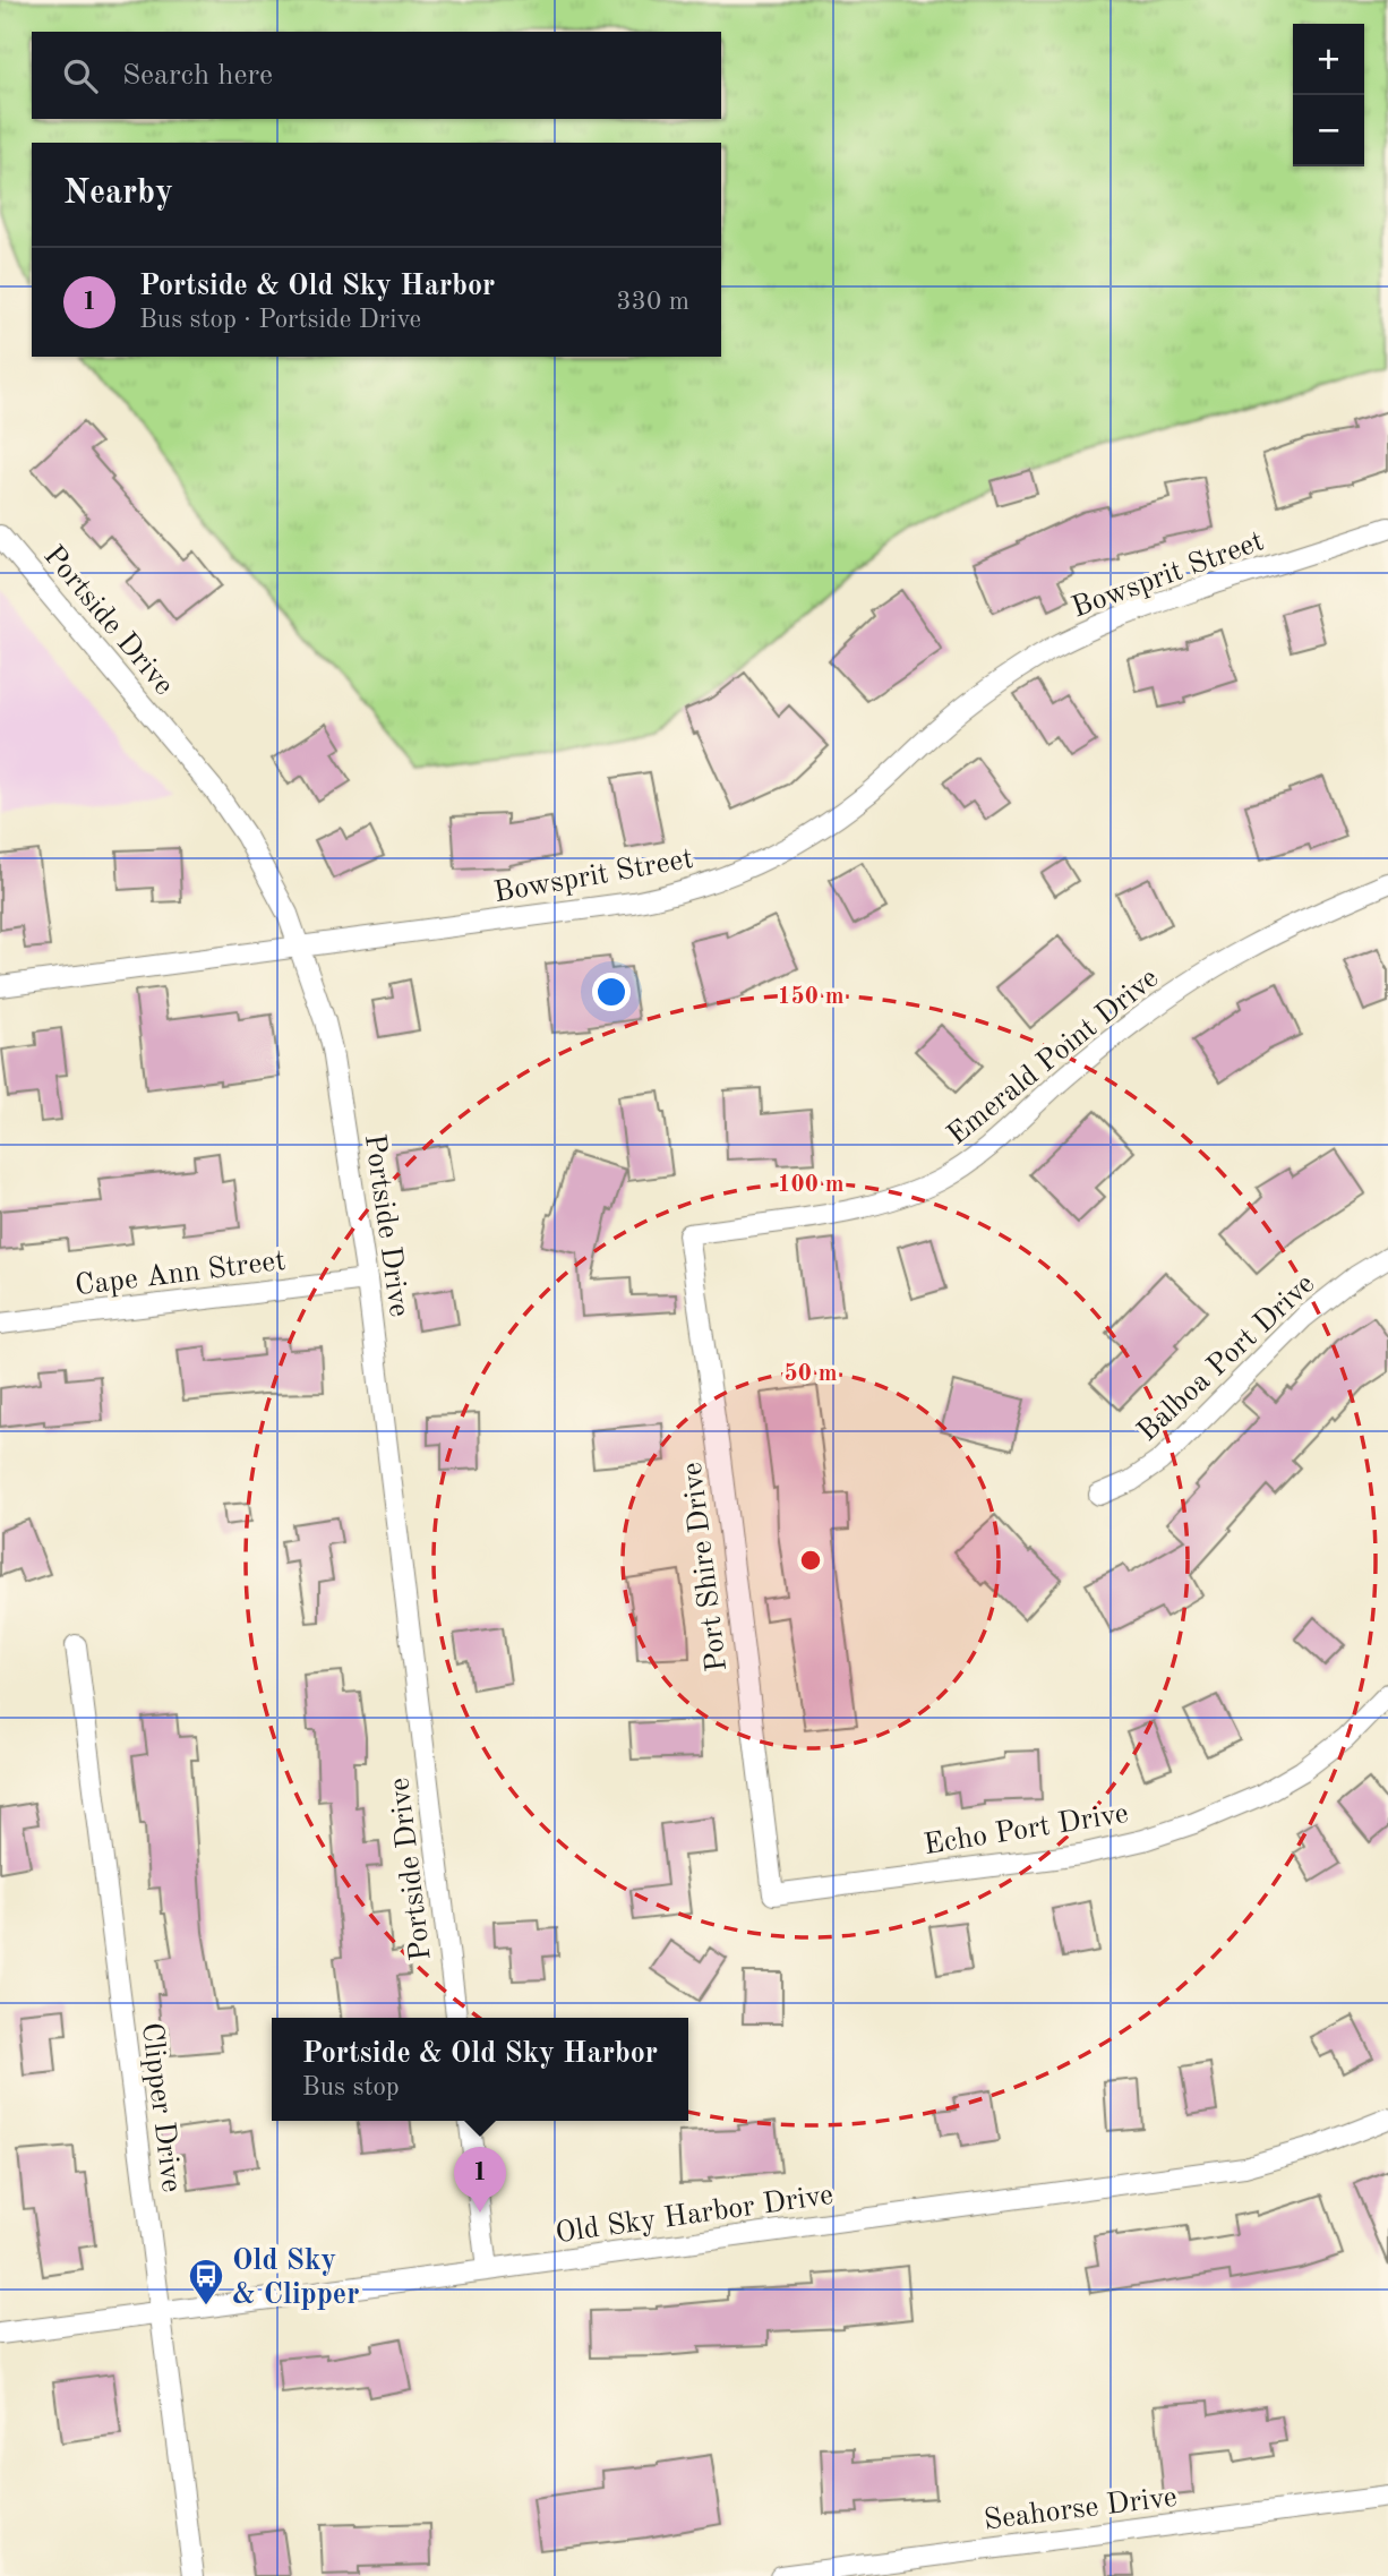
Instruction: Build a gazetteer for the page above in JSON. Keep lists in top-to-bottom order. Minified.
{"streets":{"street":["Bowsprit Street","Portside Drive","Emerald Point Drive","Cape Ann Street","Balboa Port Drive","Port Shire Drive","Echo Port Drive","Clipper Drive","Old Sky Harbor Drive","Seahorse Drive"]},"crossings":[["Bowsprit Street","Portside Drive"],["Portside Drive","Cape Ann Street"],["Emerald Point Drive","Port Shire Drive"],["Port Shire Drive","Echo Port Drive"],["Clipper Drive","Old Sky Harbor Drive"]],"places":{"bus stop":["Old Sky & Clipper"]},"page":{"map_buttons":["+","−"],"search":"Search here","heading":"Nearby","list":[{"mark":"1","name":"Portside & Old Sky Harbor","note":"Bus stop · Portside Drive","value":"330 m"}],"popup":["Portside & Old Sky Harbor","Bus stop"],"pins":"1"},"rings":["150 m","100 m","50 m"]}
